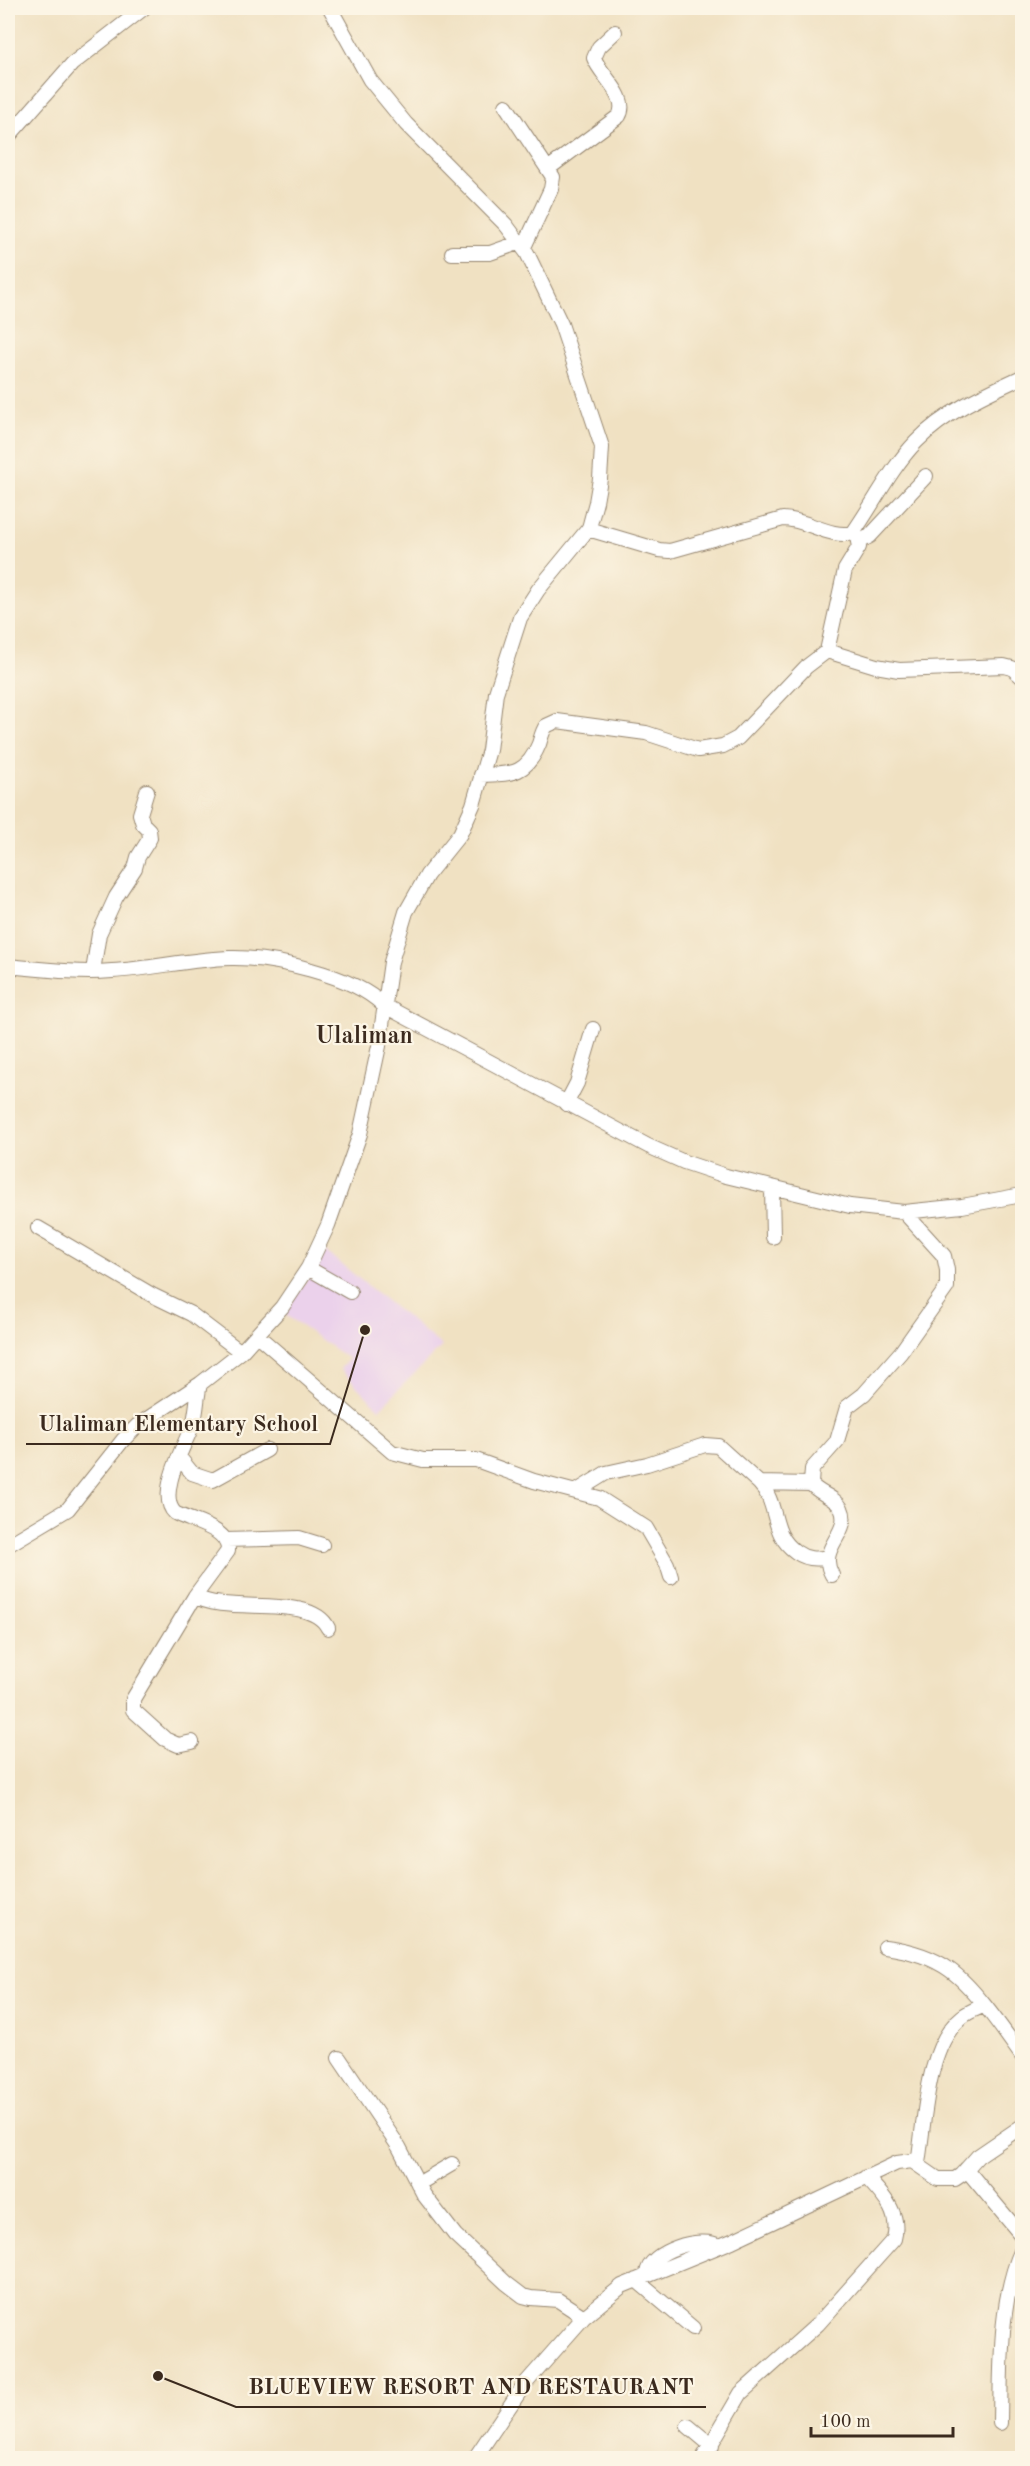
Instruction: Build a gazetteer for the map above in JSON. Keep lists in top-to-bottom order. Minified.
{"districts":["Ulaliman"],"places":["Ulaliman Elementary School","BLUEVIEW RESORT AND RESTAURANT"],"scale_bar":"100 m"}
